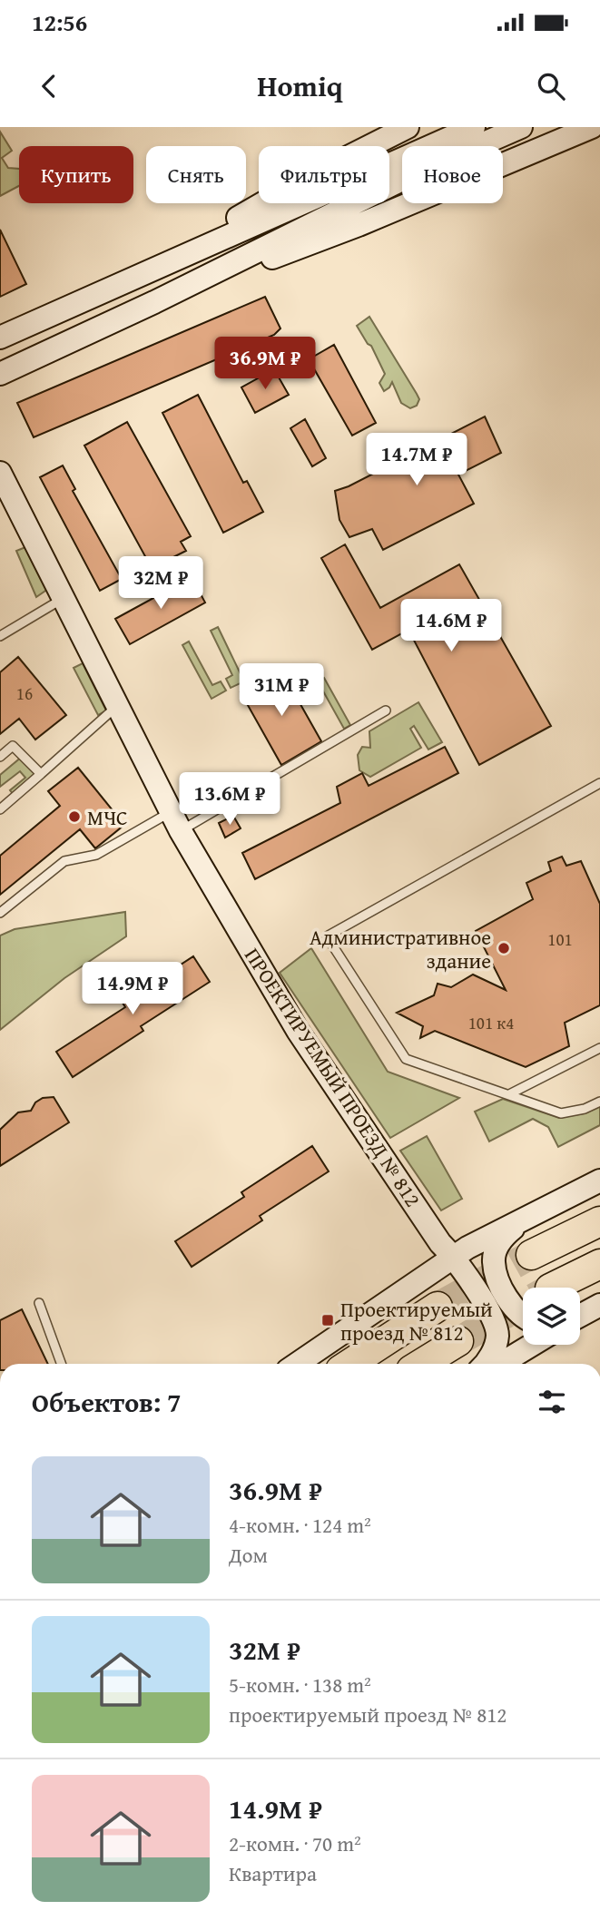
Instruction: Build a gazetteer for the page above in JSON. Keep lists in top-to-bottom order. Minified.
{"streets":{"main road":["ПРОЕКТИРУЕМЫЙ ПРОЕЗД № 812"]},"places":{"other":["МЧС","Административное здание"],"transit":["Проектируемый проезд № 812"]},"house_numbers":["16","101","101 к4"],"page":{"status":"12:56","header":"Homiq","chip":["Купить","Снять","Фильтры","Новое"],"price":["36.9M ₽","14.7M ₽","32M ₽","14.6M ₽","31M ₽","13.6M ₽","14.9M ₽"],"heading":"Объектов: 7","list":[{"name":"36.9M ₽","note":"4-комн. · 124 m² · Дом"},{"name":"32M ₽","note":"5-комн. · 138 m² · проектируемый проезд № 812"},{"name":"14.9M ₽","note":"2-комн. · 70 m² · Квартира"}]}}
